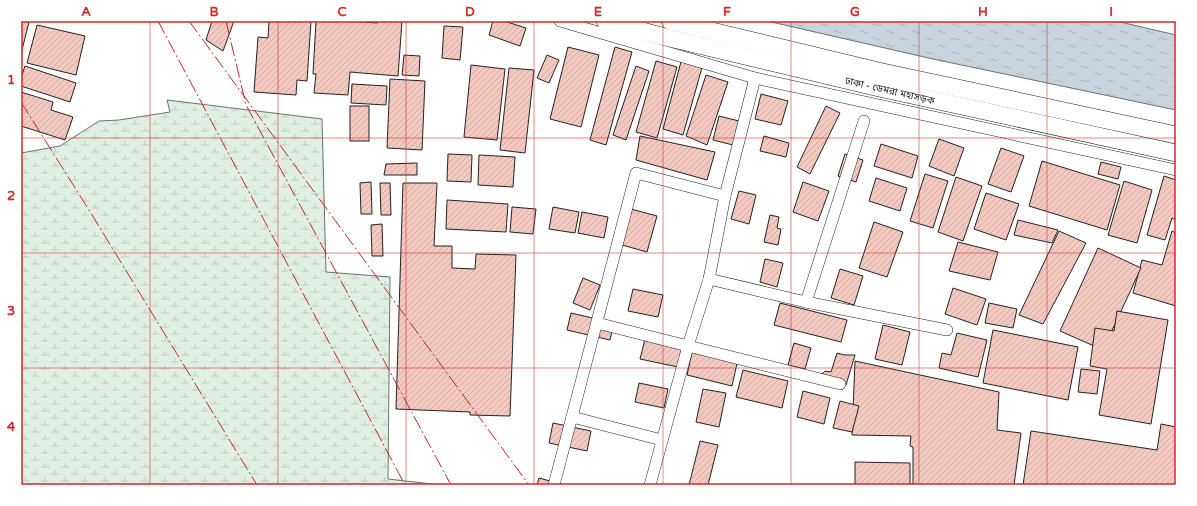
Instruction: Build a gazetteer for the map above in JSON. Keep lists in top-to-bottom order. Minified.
{"streets":{"main road":["ঢাকা - ডেমরা মহাসড়ক"]},"grid":{"columns":["A","B","C","D","E","F","G","H","I"],"rows":["1","2","3","4"]}}
